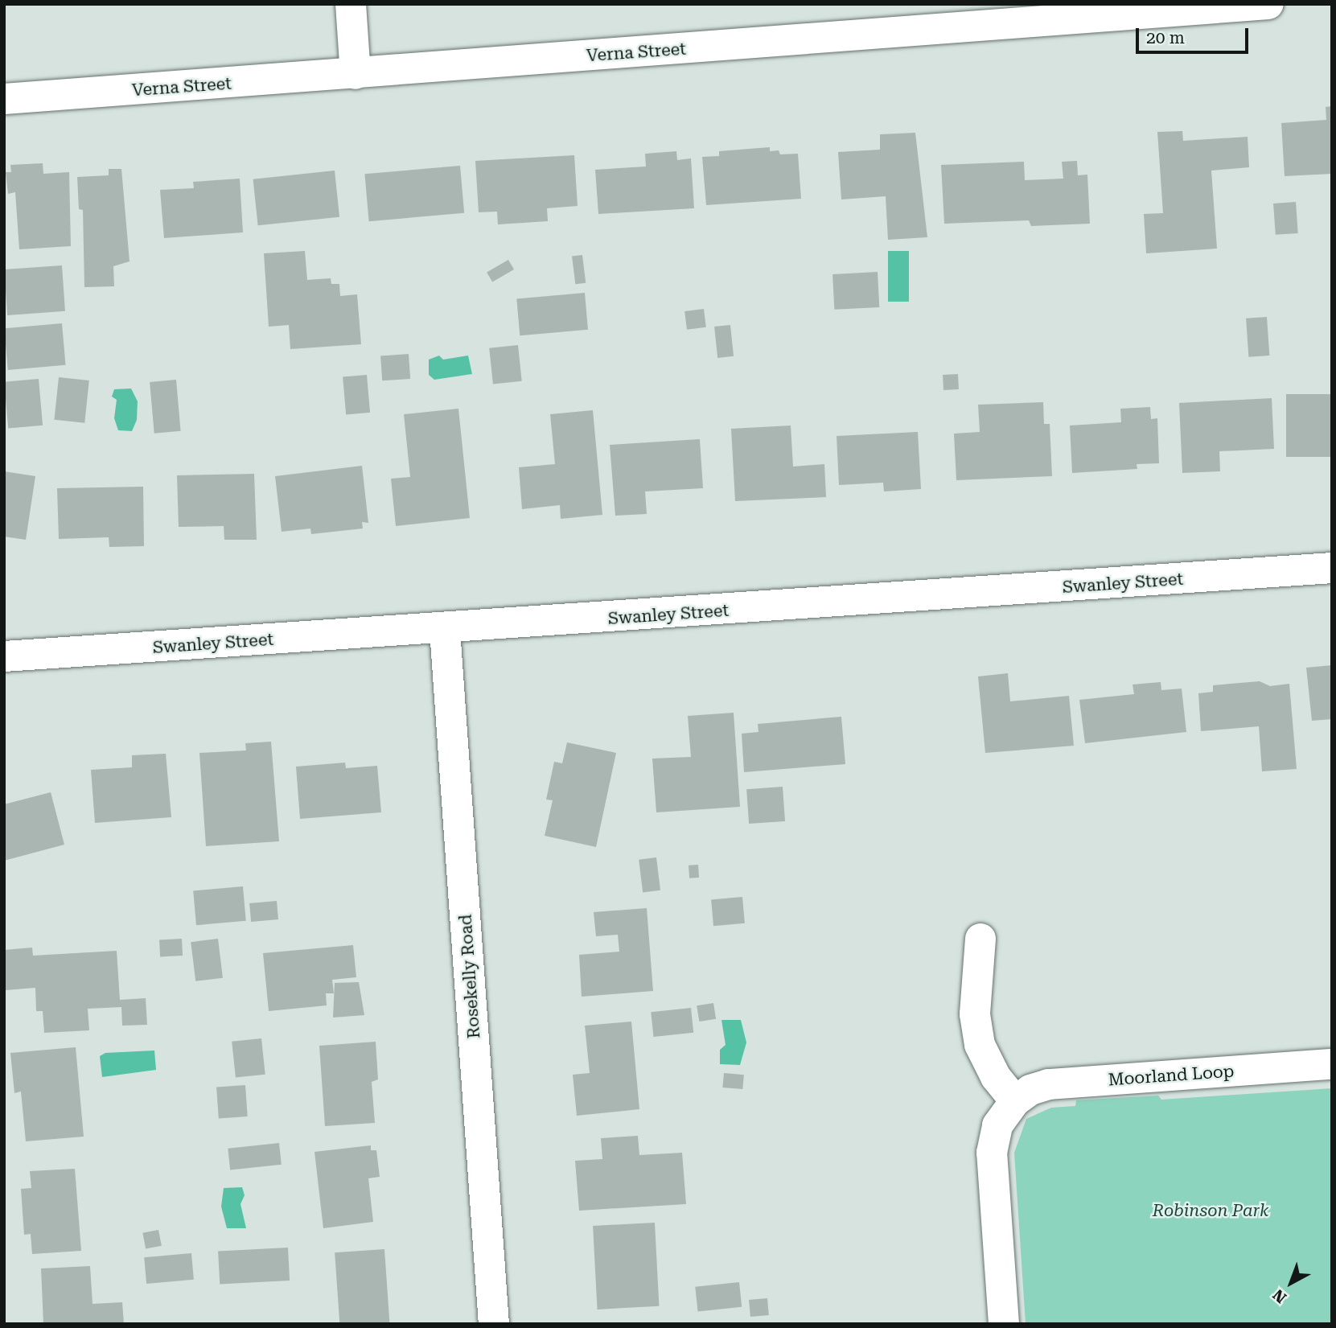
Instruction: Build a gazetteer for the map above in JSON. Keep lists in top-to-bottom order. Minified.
{"streets":{"street":["Verna Street","Swanley Street","Rosekelly Road","Moorland Loop"]},"crossings":[["Swanley Street","Rosekelly Road"]],"parks":["Robinson Park"],"scale_bar":"20 m","north":"bottom left"}
